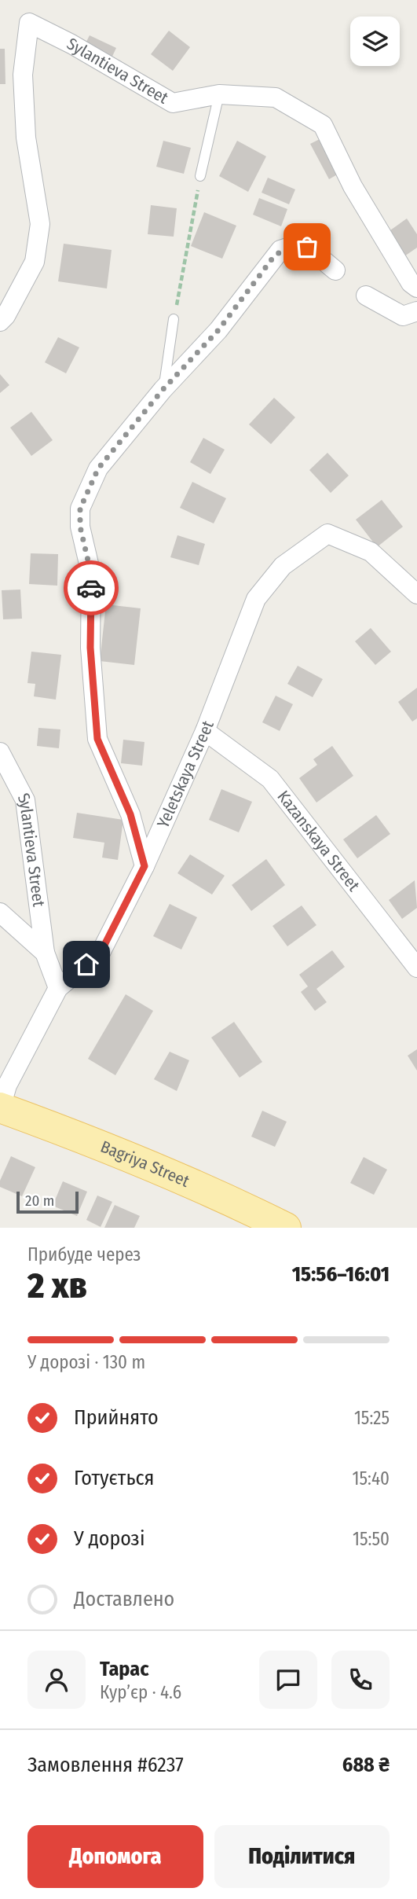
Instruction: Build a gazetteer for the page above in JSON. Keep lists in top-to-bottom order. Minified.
{"streets":{"main road":["Bagriya Street"],"street":["Sylantieva Street","Yeletskaya Street","Kazanskaya Street"]},"crossings":[["Yeletskaya Street","Kazanskaya Street"],["Yeletskaya Street","Bagriya Street"]],"scale_bar":"20 m","page":{"scale":"20 m","heading":["2 хв","Прибуде через","15:56–16:01"],"panel":["Тарас","Кур’єр · 4.6","Замовлення #6237","688 ₴"],"bar":"У дорозі · 130 m","list":[["Прийнято","15:25"],["Готується","15:40"],["У дорозі","15:50"],"Доставлено"],"buttons":["Допомога","Поділитися"]}}
